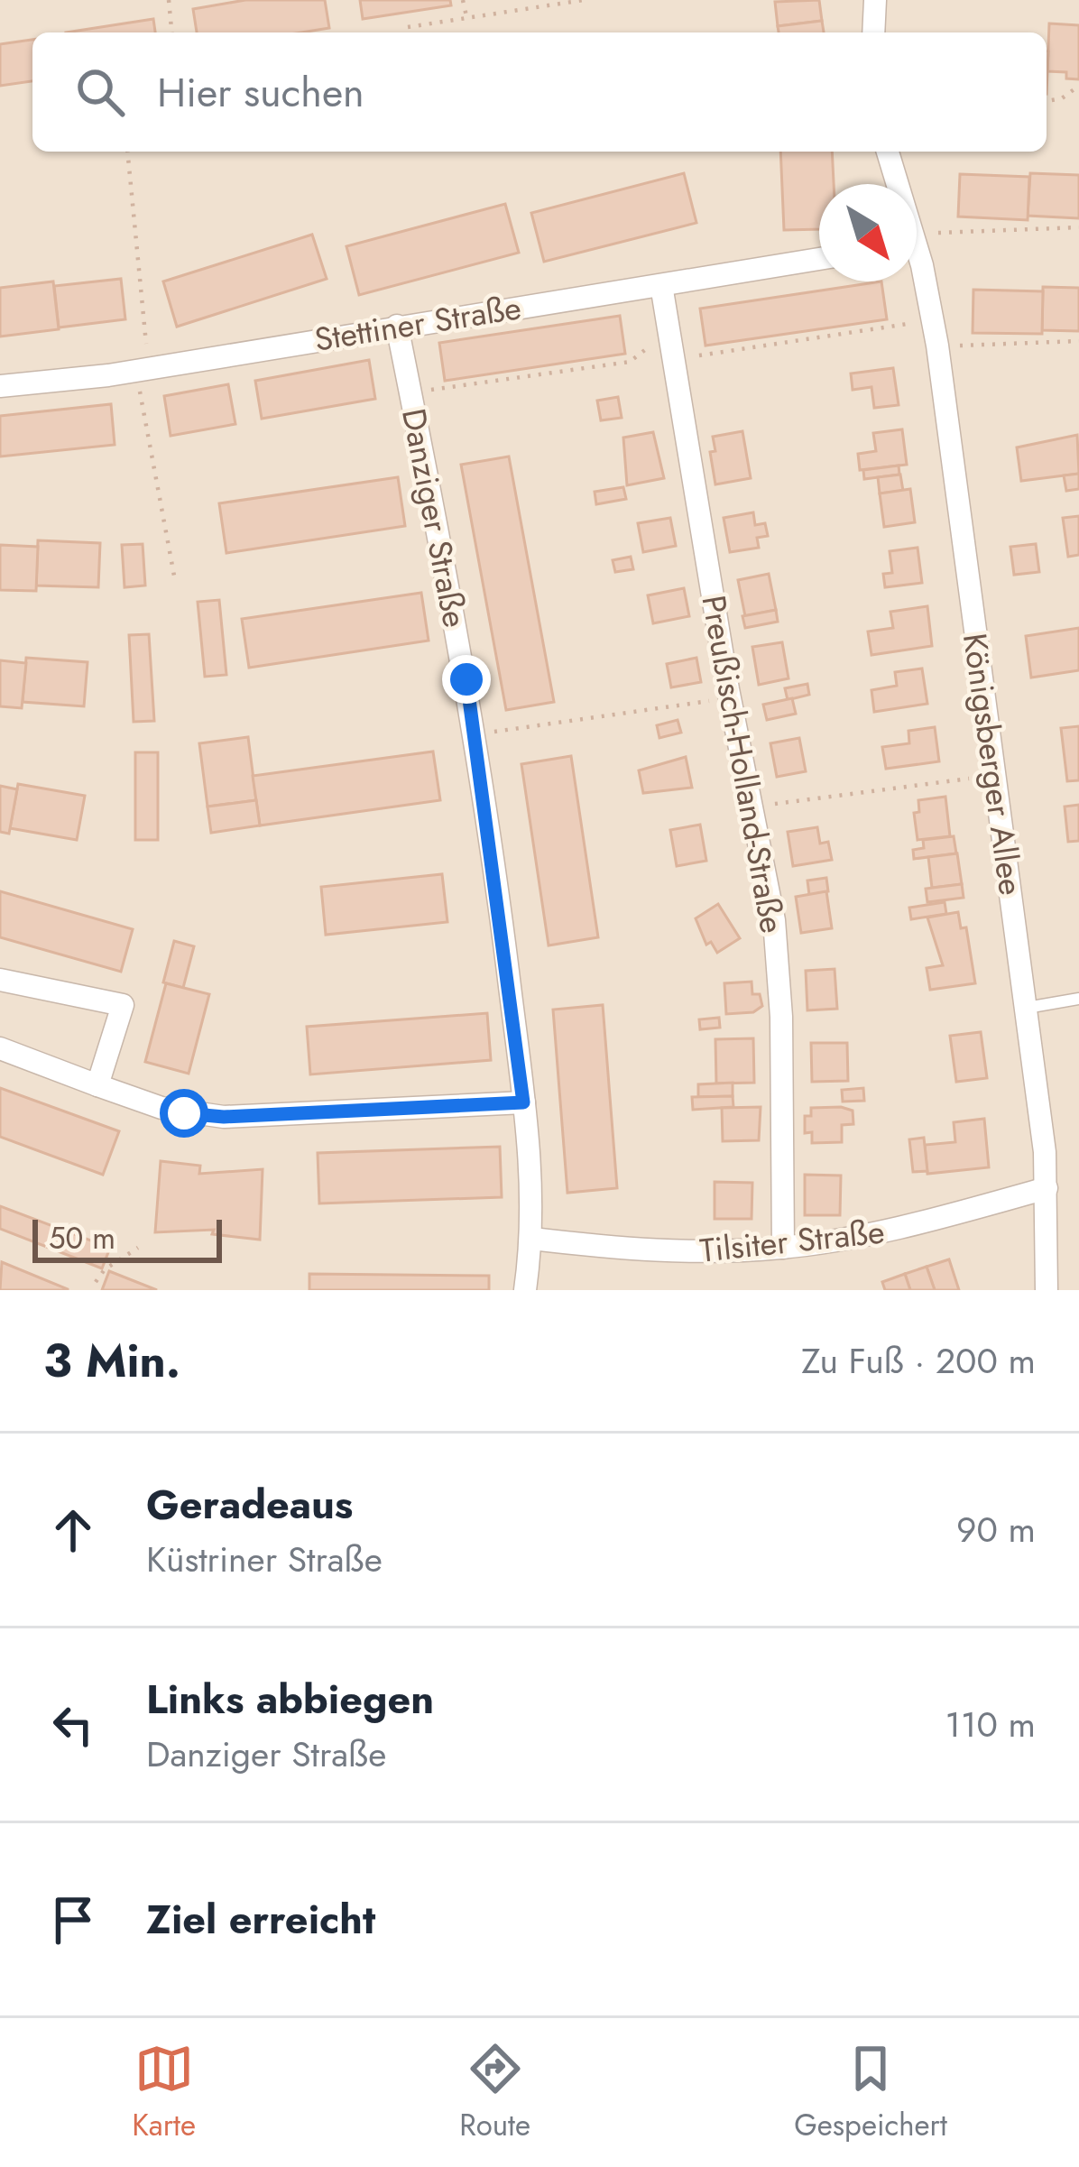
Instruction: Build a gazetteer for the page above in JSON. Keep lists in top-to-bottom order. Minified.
{"streets":{"street":["Stettiner Straße","Danziger Straße","Preußisch-Holland-Straße","Königsberger Allee","Tilsiter Straße"]},"crossings":[["Stettiner Straße","Danziger Straße"],["Stettiner Straße","Preußisch-Holland-Straße"],["Danziger Straße","Tilsiter Straße"],["Preußisch-Holland-Straße","Tilsiter Straße"],["Königsberger Allee","Tilsiter Straße"]],"scale_bar":"50 m","north":"bottom right","page":{"search":"Hier suchen","scale":"50 m","heading":["3 Min.","Zu Fuß · 200 m"],"list":[["Geradeaus","Küstriner Straße","90 m"],["Links abbiegen","Danziger Straße","110 m"],"Ziel erreicht"],"nav":["Karte","Route","Gespeichert"]}}
